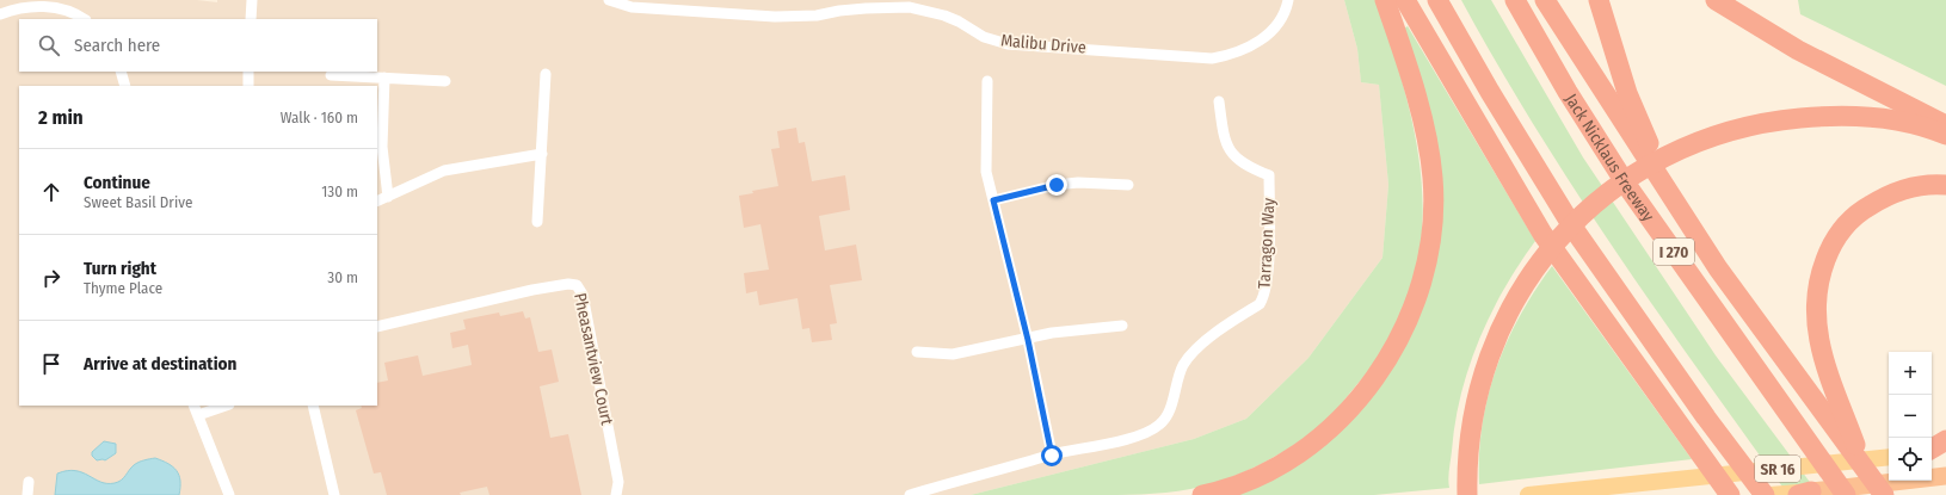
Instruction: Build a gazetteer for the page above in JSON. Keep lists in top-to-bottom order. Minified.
{"streets":{"highway":["Jack Nicklaus Freeway","I 270","SR 16"],"street":["Malibu Drive","Tarragon Way","Pheasantview Court"]},"page":{"search":"Search here","heading":["2 min","Walk · 160 m"],"list":[["Continue","Sweet Basil Drive","130 m"],["Turn right","Thyme Place","30 m"],"Arrive at destination"],"map_buttons":["+","−"]}}
